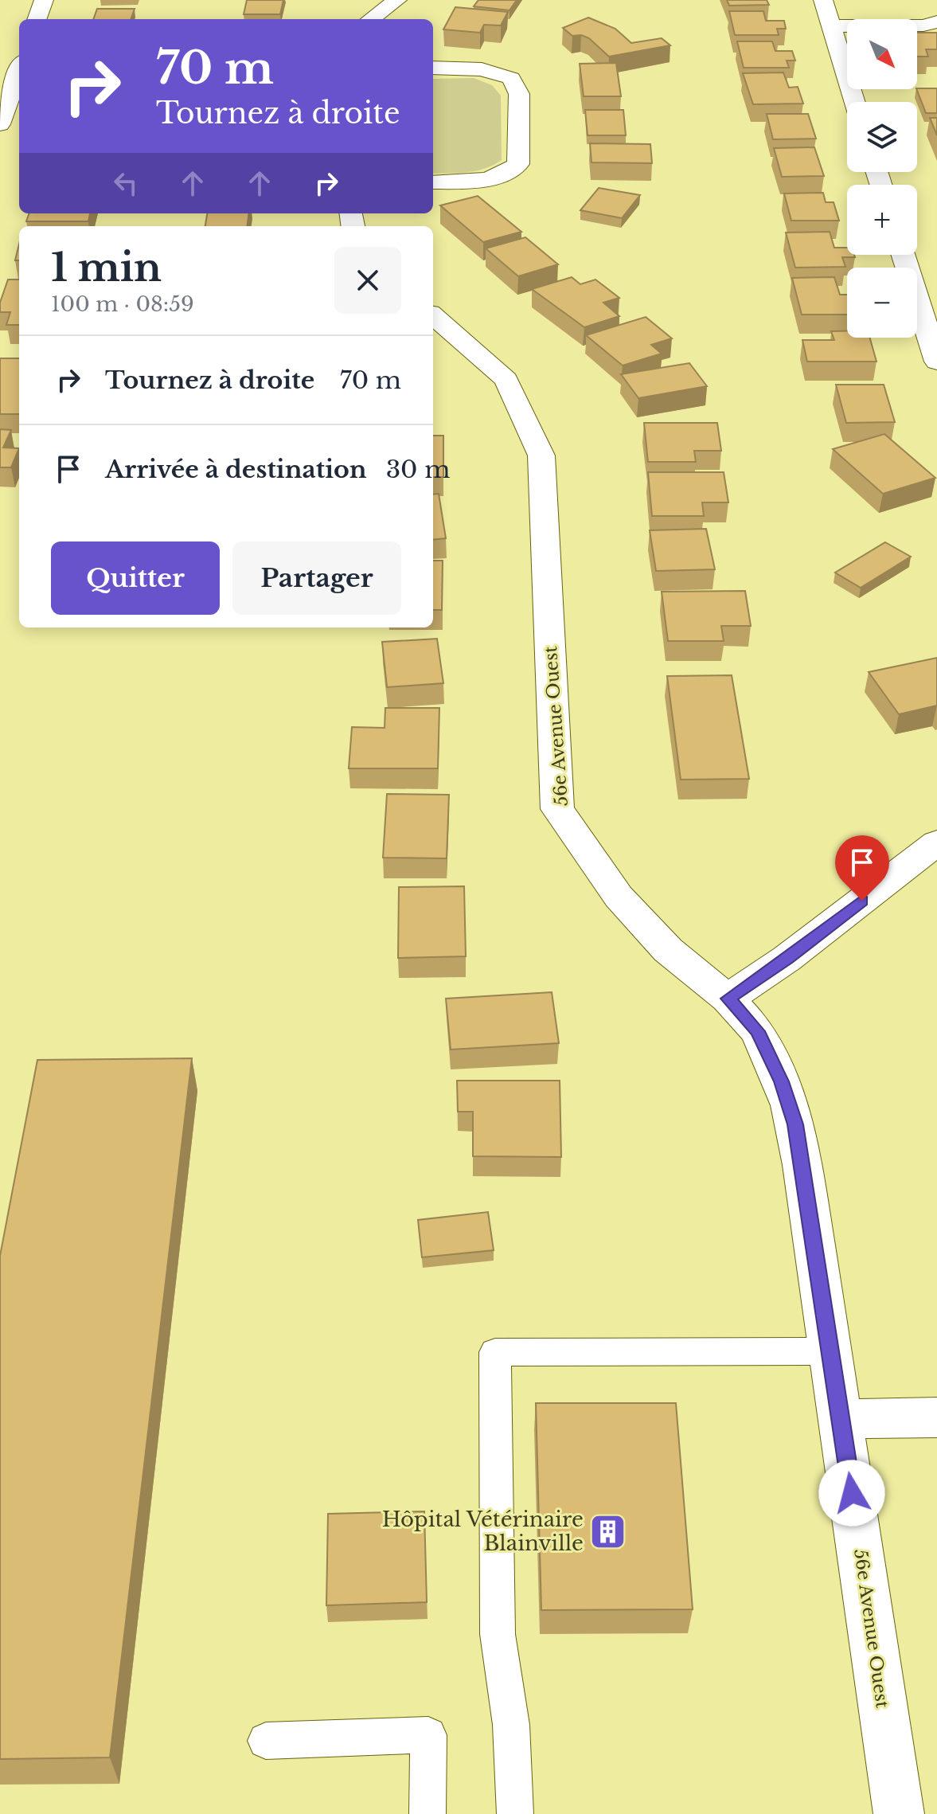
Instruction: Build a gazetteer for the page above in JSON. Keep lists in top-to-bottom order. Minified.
{"streets":{"street":["56e Avenue Ouest"]},"places":{"building":["Hôpital Vétérinaire Blainville"]},"north":"bottom right","page":{"map_buttons":["+","−"],"turn":["70 m","Tournez à droite"],"heading":["1 min","100 m · 08:59"],"list":[{"name":"Tournez à droite","value":"70 m"},{"name":"Arrivée à destination","value":"30 m"}],"buttons":["Quitter","Partager"]}}
